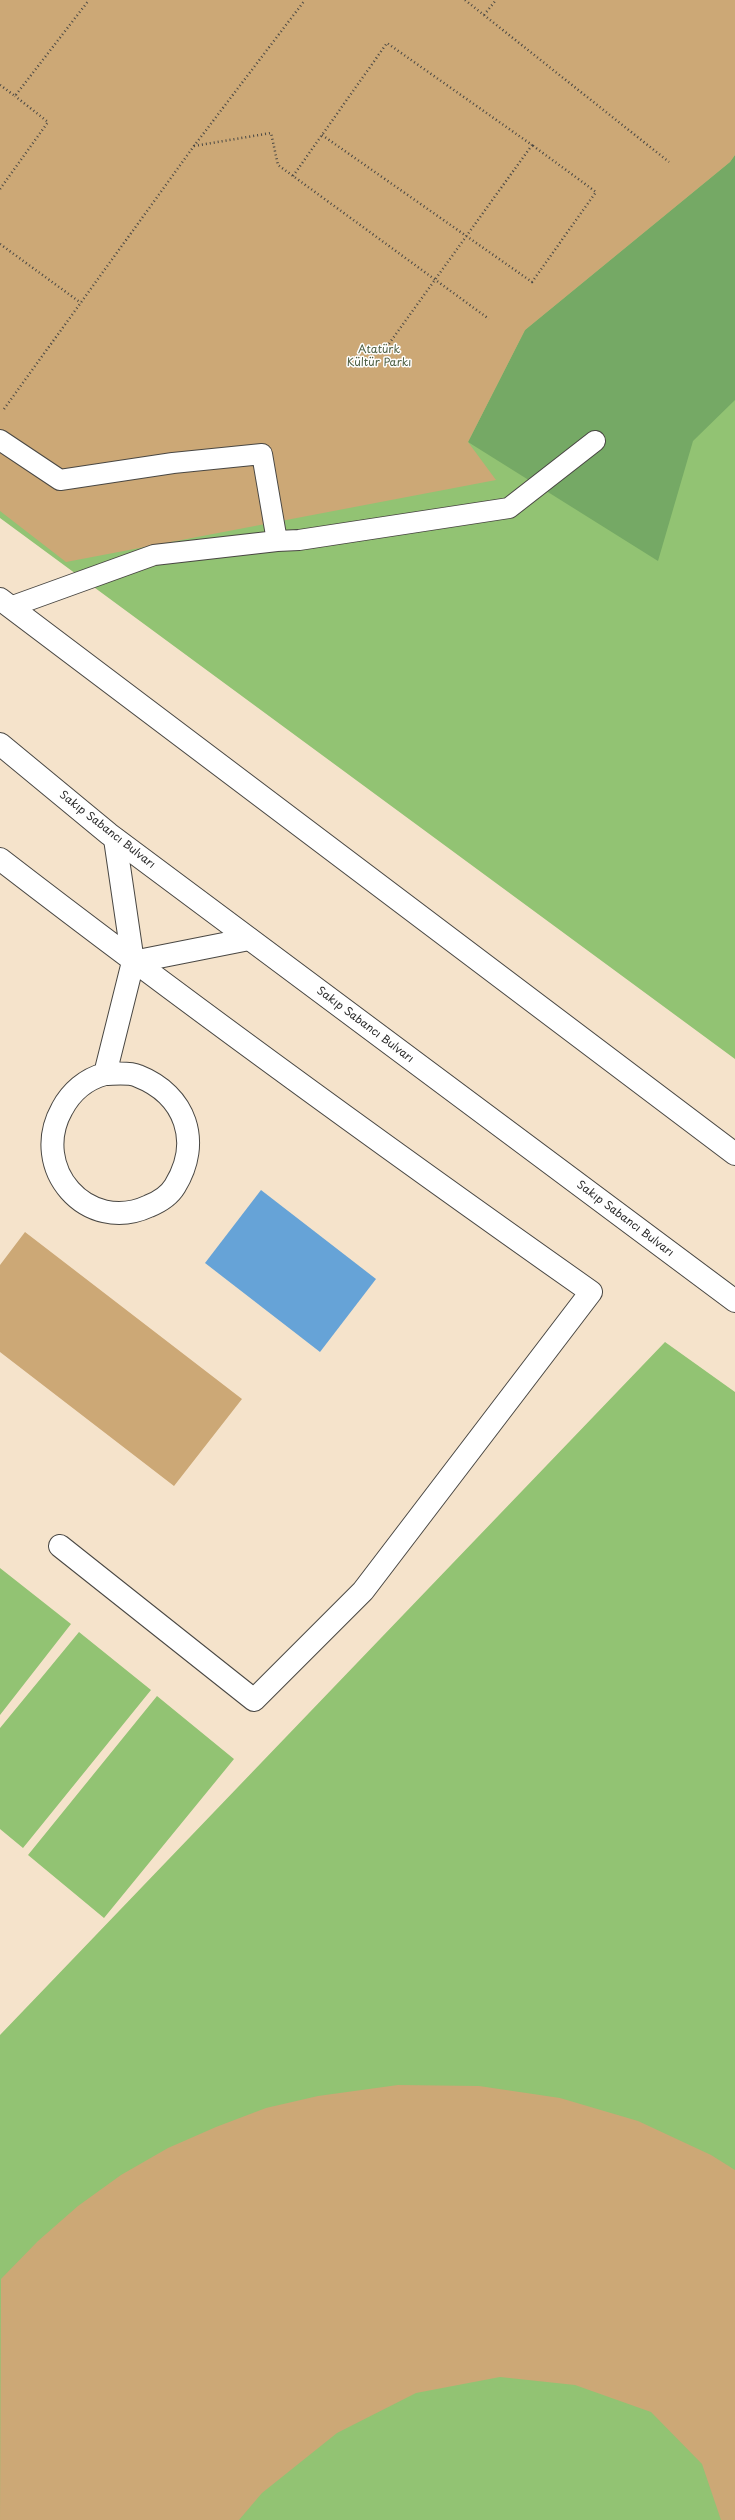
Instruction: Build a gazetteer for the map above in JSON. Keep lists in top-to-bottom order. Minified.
{"streets":{"street":["Sakıp Sabancı Bulvarı"]},"parks":["Atatürk Kültür Parkı"]}
